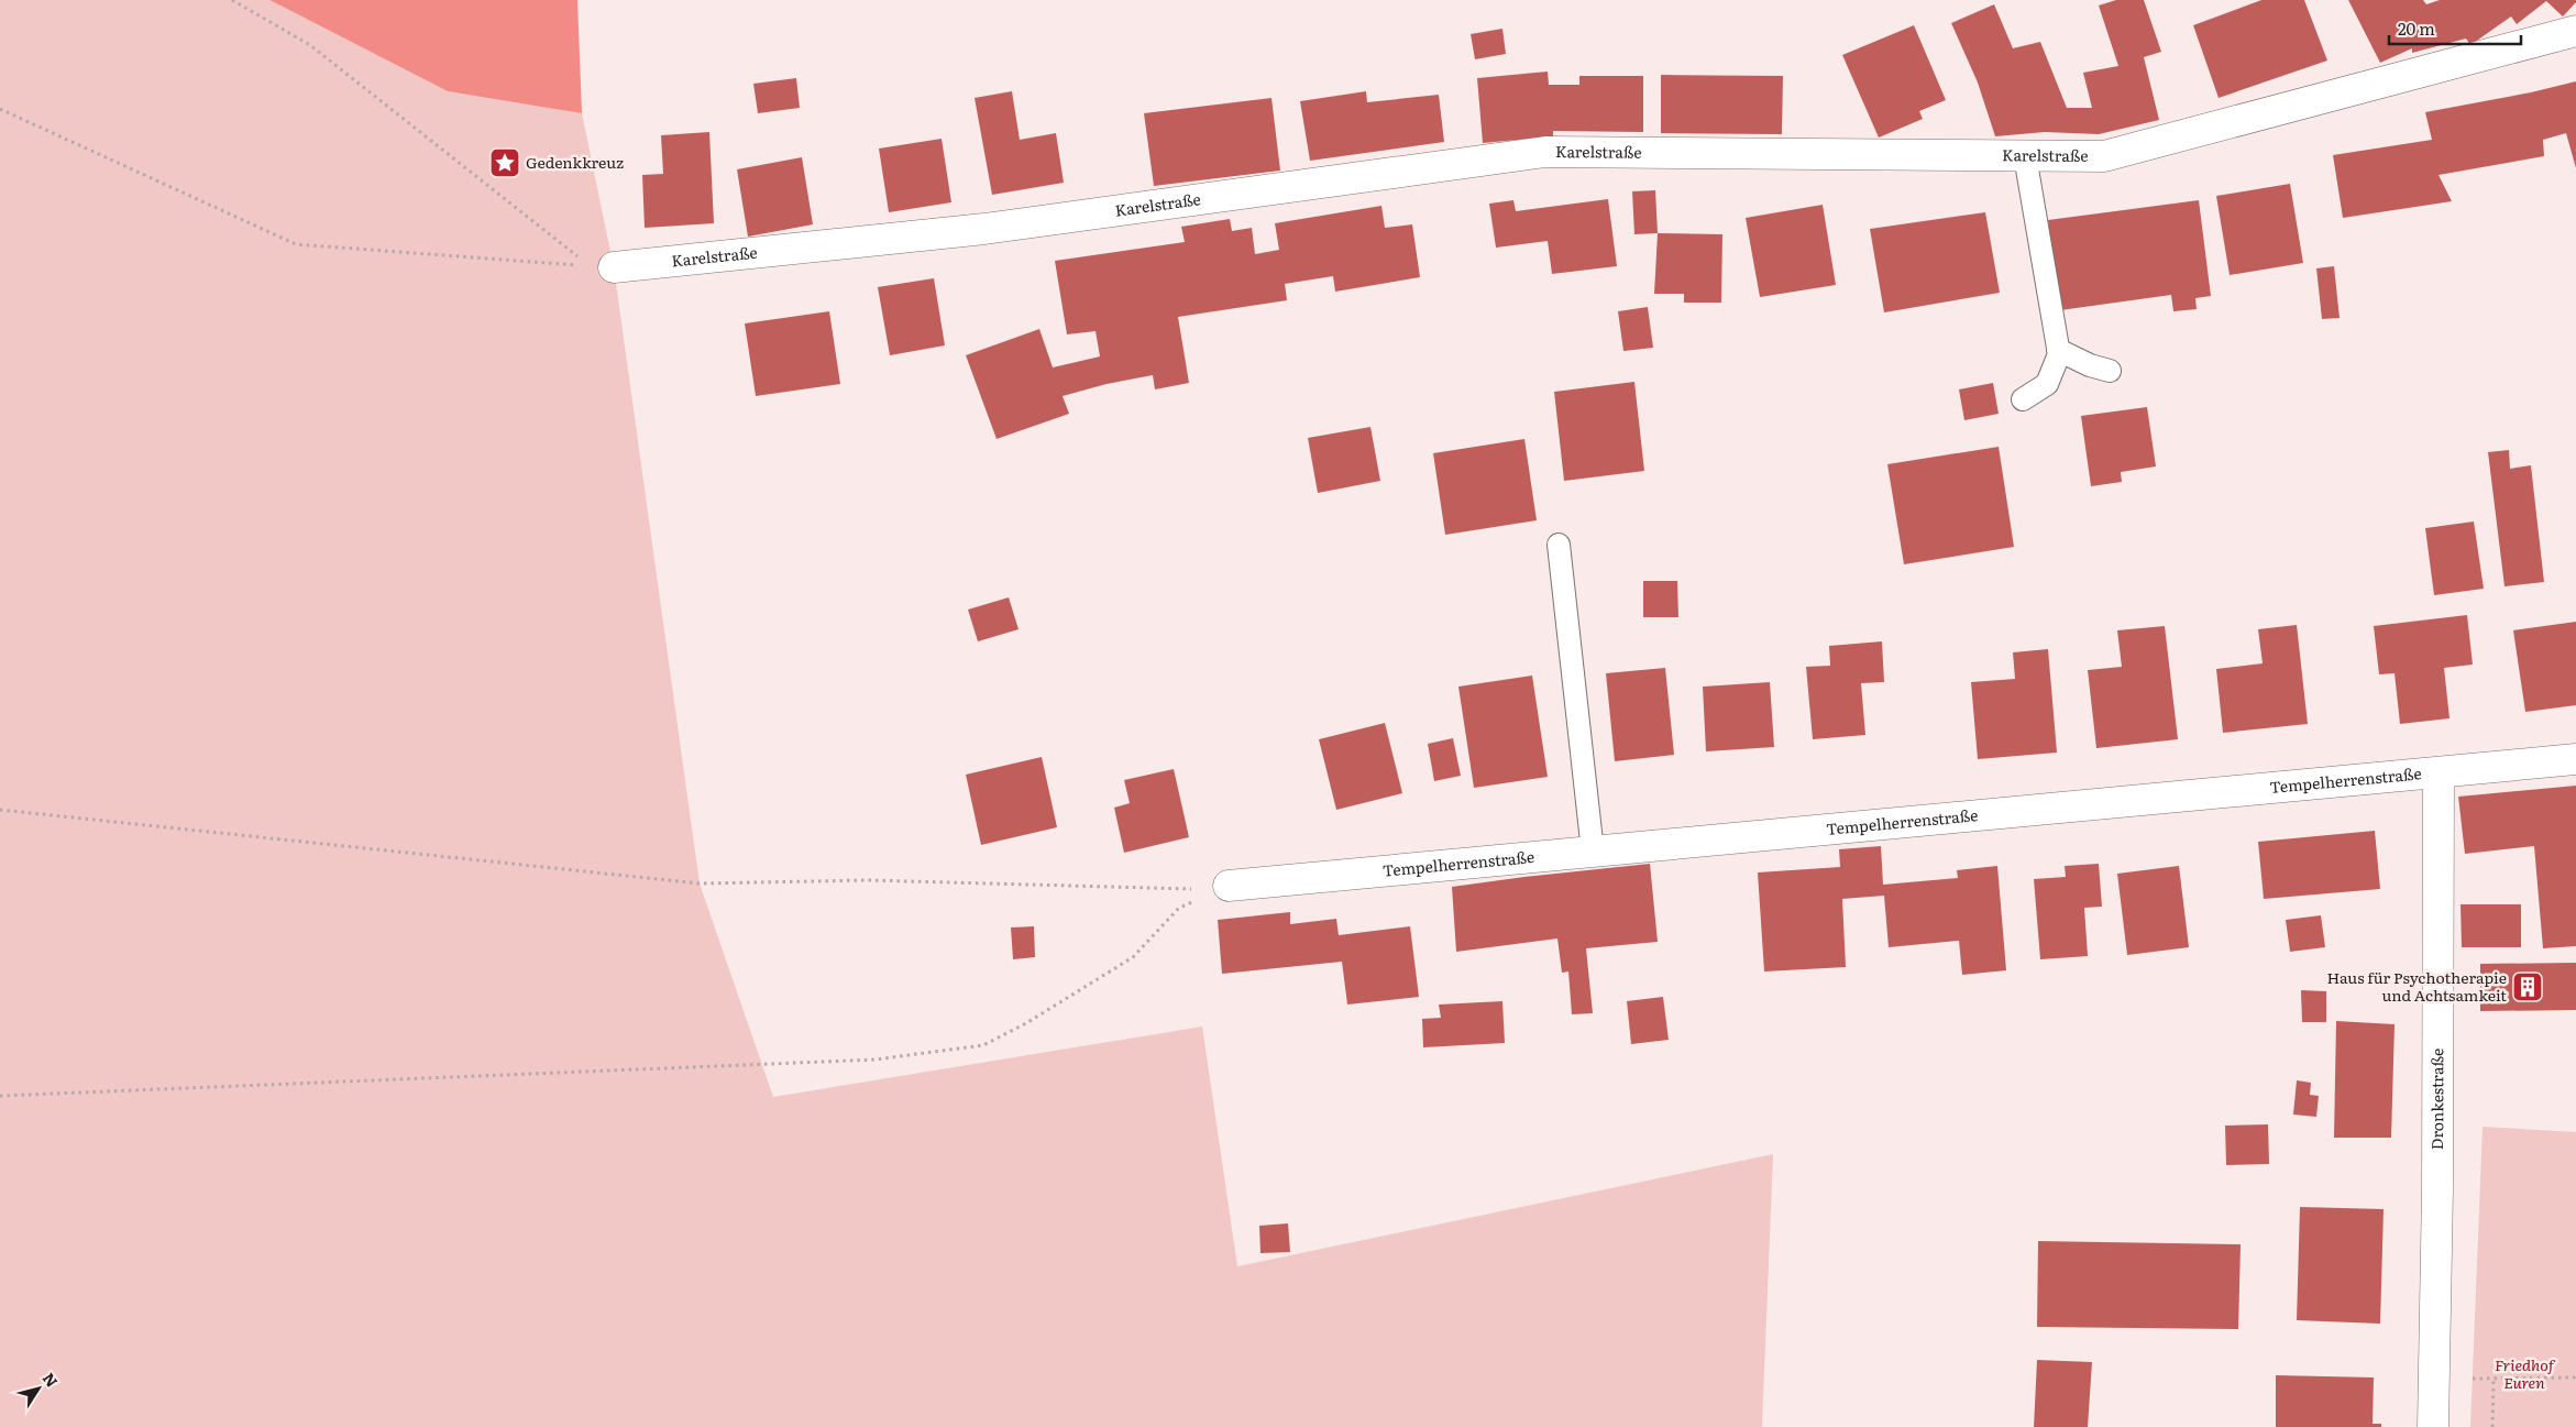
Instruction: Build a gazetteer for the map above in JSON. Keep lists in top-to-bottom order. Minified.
{"streets":{"street":["Karelstraße","Tempelherrenstraße","Dronkestraße"]},"crossings":[["Tempelherrenstraße","Dronkestraße"]],"parks":["Friedhof Euren"],"places":{"place":["Gedenkkreuz"],"building":["Haus für Psychotherapie und Achtsamkeit"]},"scale_bar":"20 m","north":"top right"}
